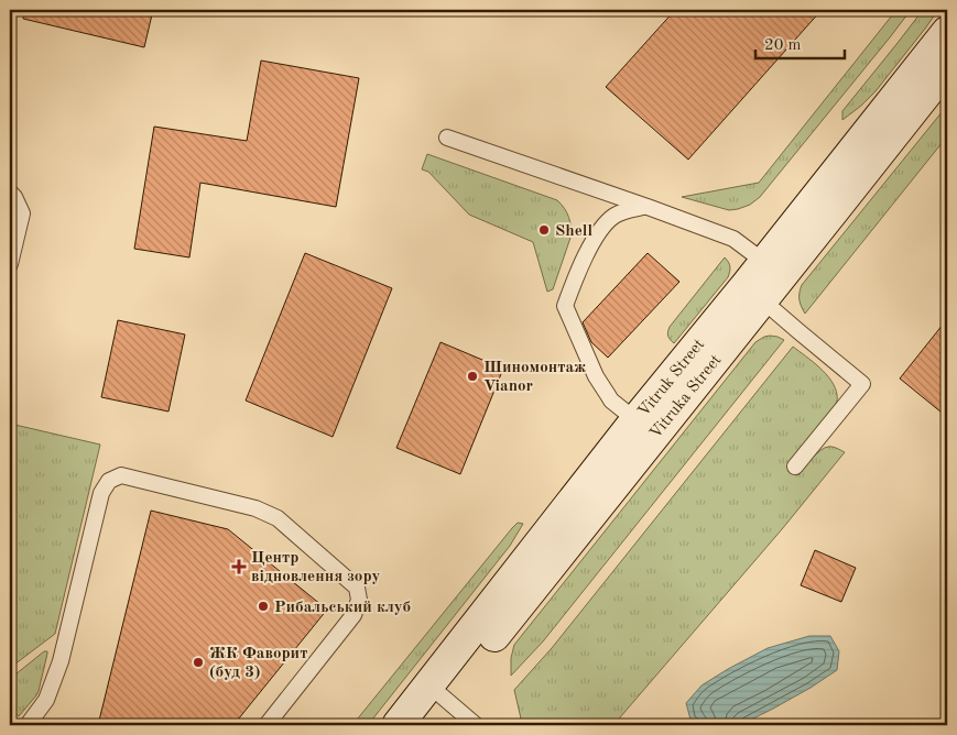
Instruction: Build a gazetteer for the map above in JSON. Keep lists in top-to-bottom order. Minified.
{"streets":{"main road":["Vitruka Street"]},"places":{"other":["Shell","Шиномонтаж Vianor","Рибальський клуб","ЖК Фаворит (буд 3)"],"health":["Центр відновлення зору"]},"scale_bar":"20 m"}
